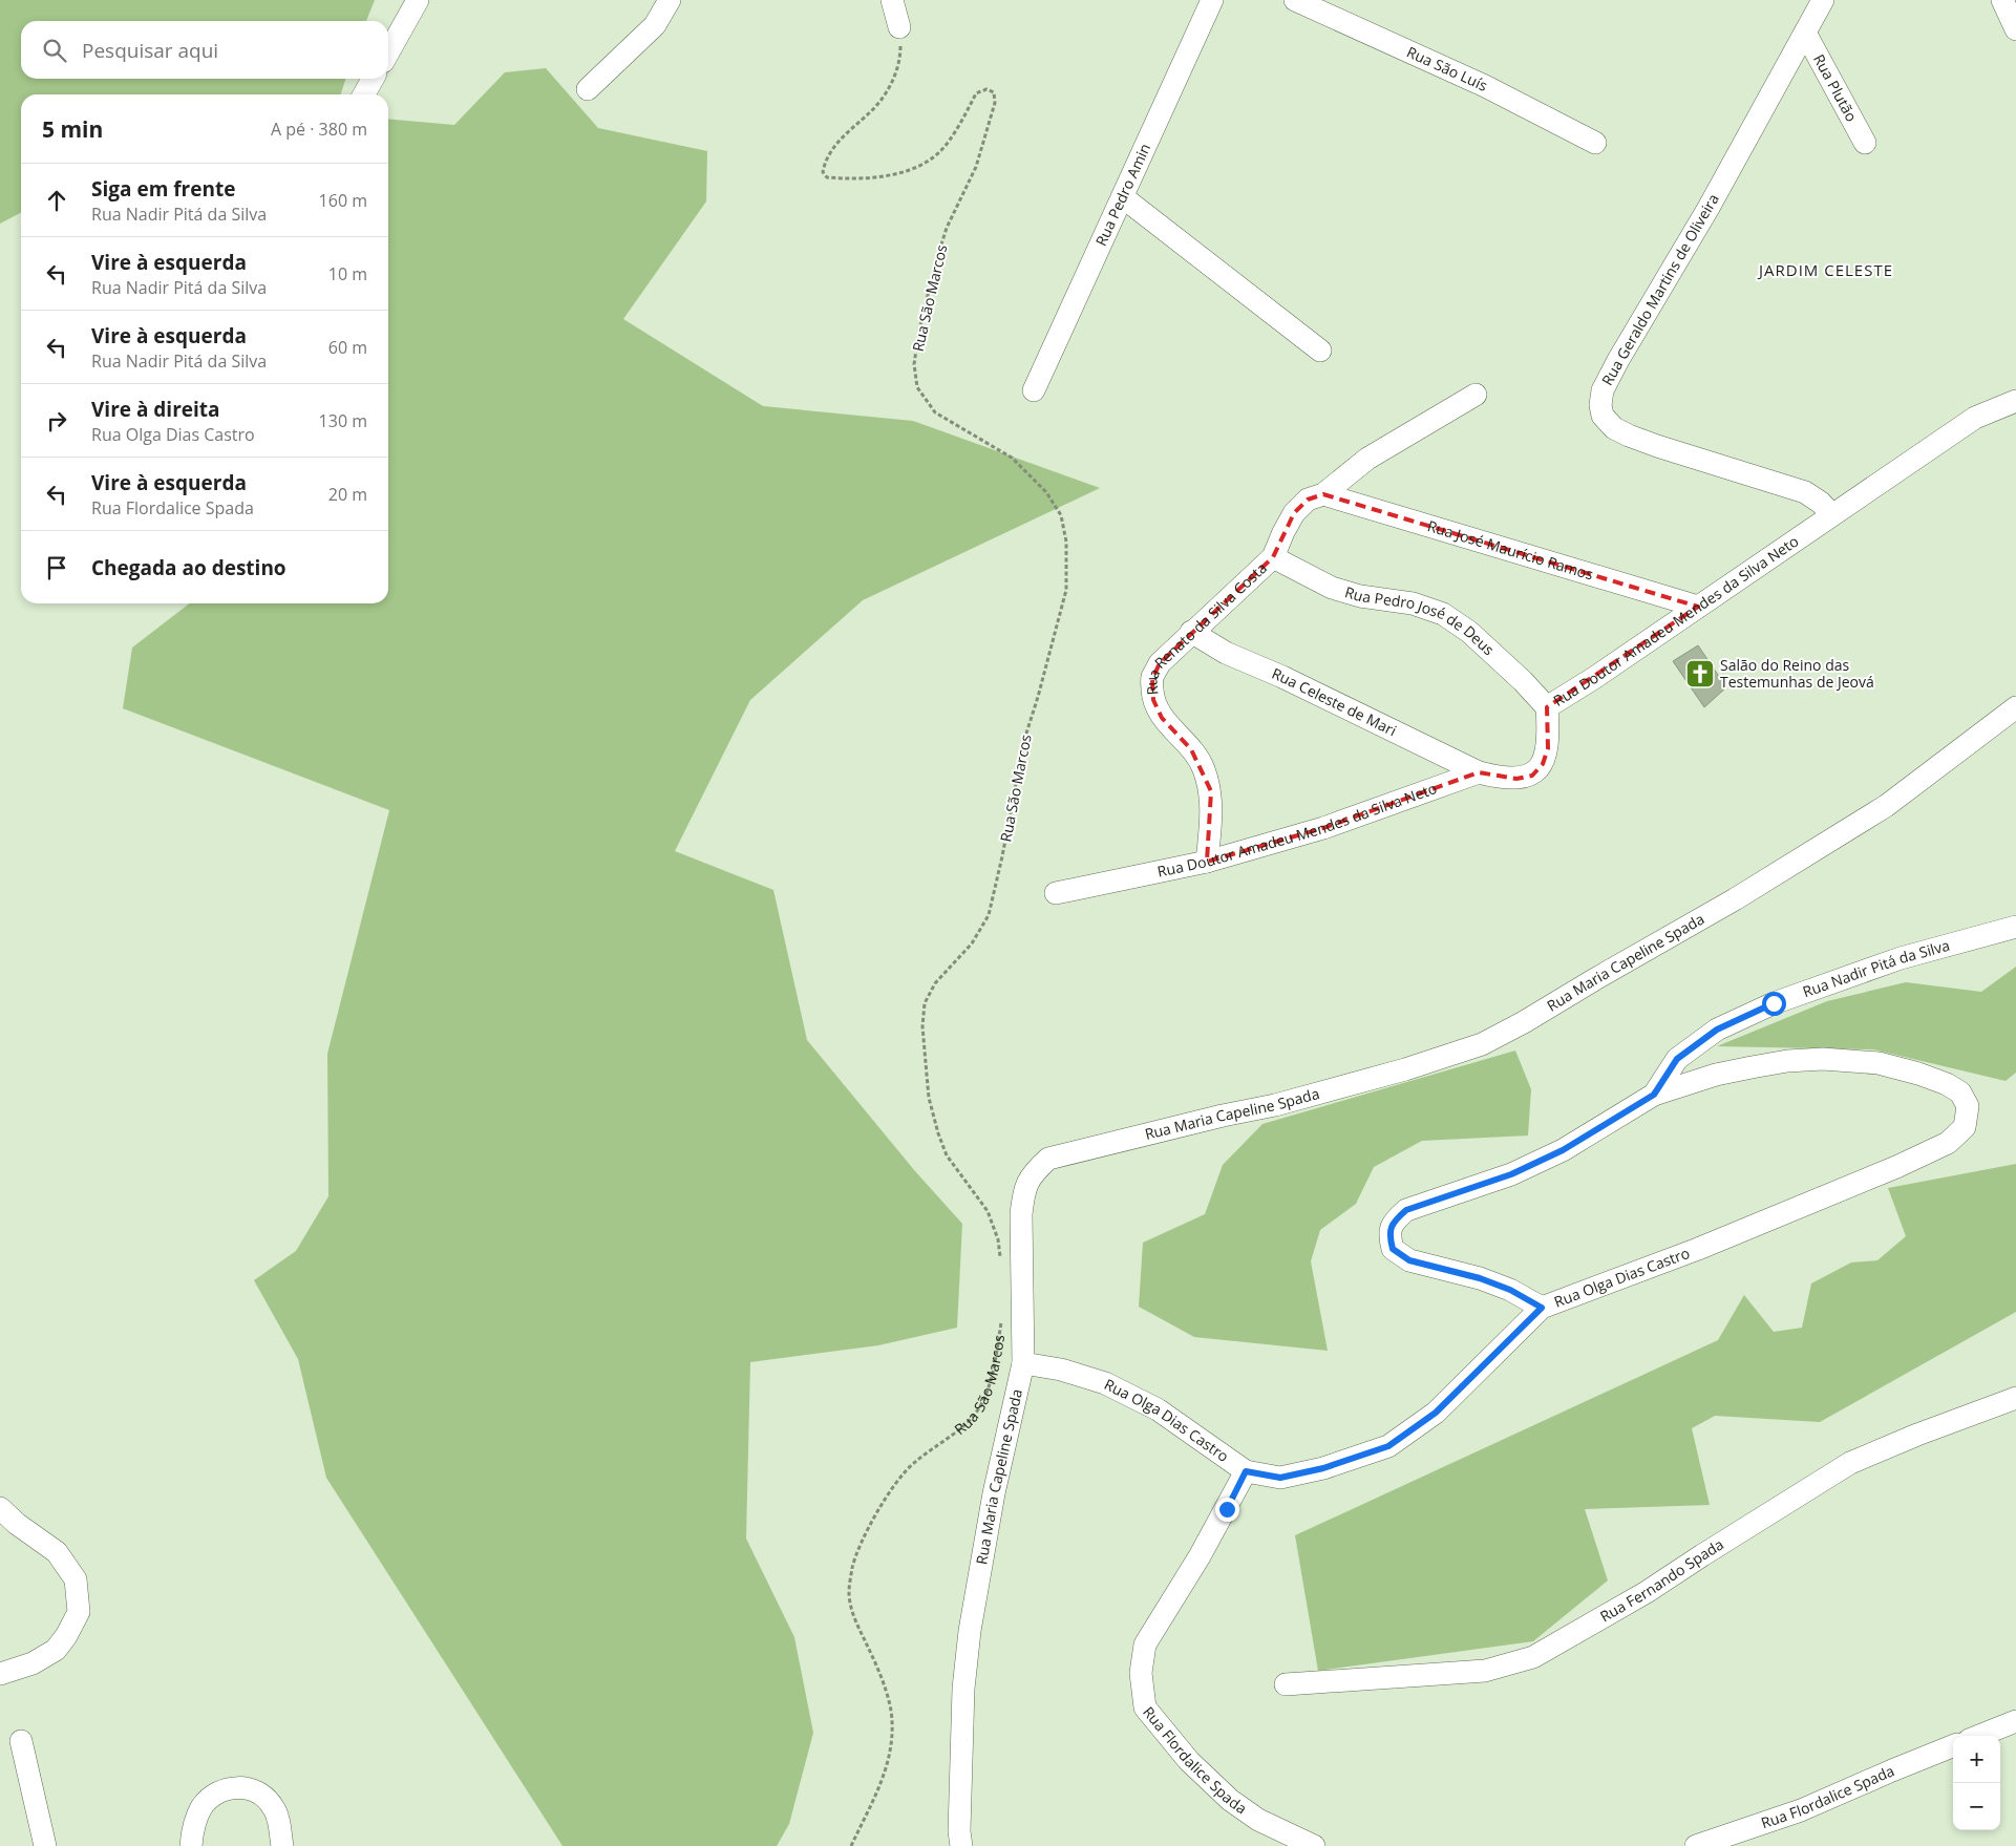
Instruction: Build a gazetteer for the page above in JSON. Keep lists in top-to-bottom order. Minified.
{"streets":{"street":["Rua São Luís","Rua Plutão","Rua Pedro Amin","Rua Geraldo Martins de Oliveira","Rua José Maurício Ramos","Rua Doutor Amadeu Mendes da Silva Neto","Rua Pedro José de Deus","Rua Renato da Silva Costa","Rua Celeste de Mari","Rua Maria Capeline Spada","Rua Nadir Pitá da Silva","Rua Olga Dias Castro","Rua Fernando Spada","Rua Flordalice Spada"],"path":["Rua São Marcos"]},"crossings":[["Rua Plutão","Rua Geraldo Martins de Oliveira"],["Rua Geraldo Martins de Oliveira","Rua Doutor Amadeu Mendes da Silva Neto"],["Rua José Maurício Ramos","Rua Doutor Amadeu Mendes da Silva Neto"],["Rua José Maurício Ramos","Rua Renato da Silva Costa"],["Rua Doutor Amadeu Mendes da Silva Neto","Rua Pedro José de Deus"],["Rua Doutor Amadeu Mendes da Silva Neto","Rua Renato da Silva Costa"],["Rua Doutor Amadeu Mendes da Silva Neto","Rua Celeste de Mari"],["Rua Pedro José de Deus","Rua Renato da Silva Costa"],["Rua Renato da Silva Costa","Rua Celeste de Mari"],["Rua Maria Capeline Spada","Rua Olga Dias Castro"],["Rua Nadir Pitá da Silva","Rua Olga Dias Castro"],["Rua Olga Dias Castro","Rua Flordalice Spada"]],"districts":["JARDIM CELESTE"],"places":{"church":["Salão do Reino das Testemunhas de Jeová"]},"page":{"search":"Pesquisar aqui","heading":["5 min","A pé · 380 m"],"list":[["Siga em frente","Rua Nadir Pitá da Silva","160 m"],["Vire à esquerda","Rua Nadir Pitá da Silva","10 m"],["Vire à esquerda","Rua Nadir Pitá da Silva","60 m"],["Vire à direita","Rua Olga Dias Castro","130 m"],["Vire à esquerda","Rua Flordalice Spada","20 m"],"Chegada ao destino"],"map_buttons":["+","−"]}}
